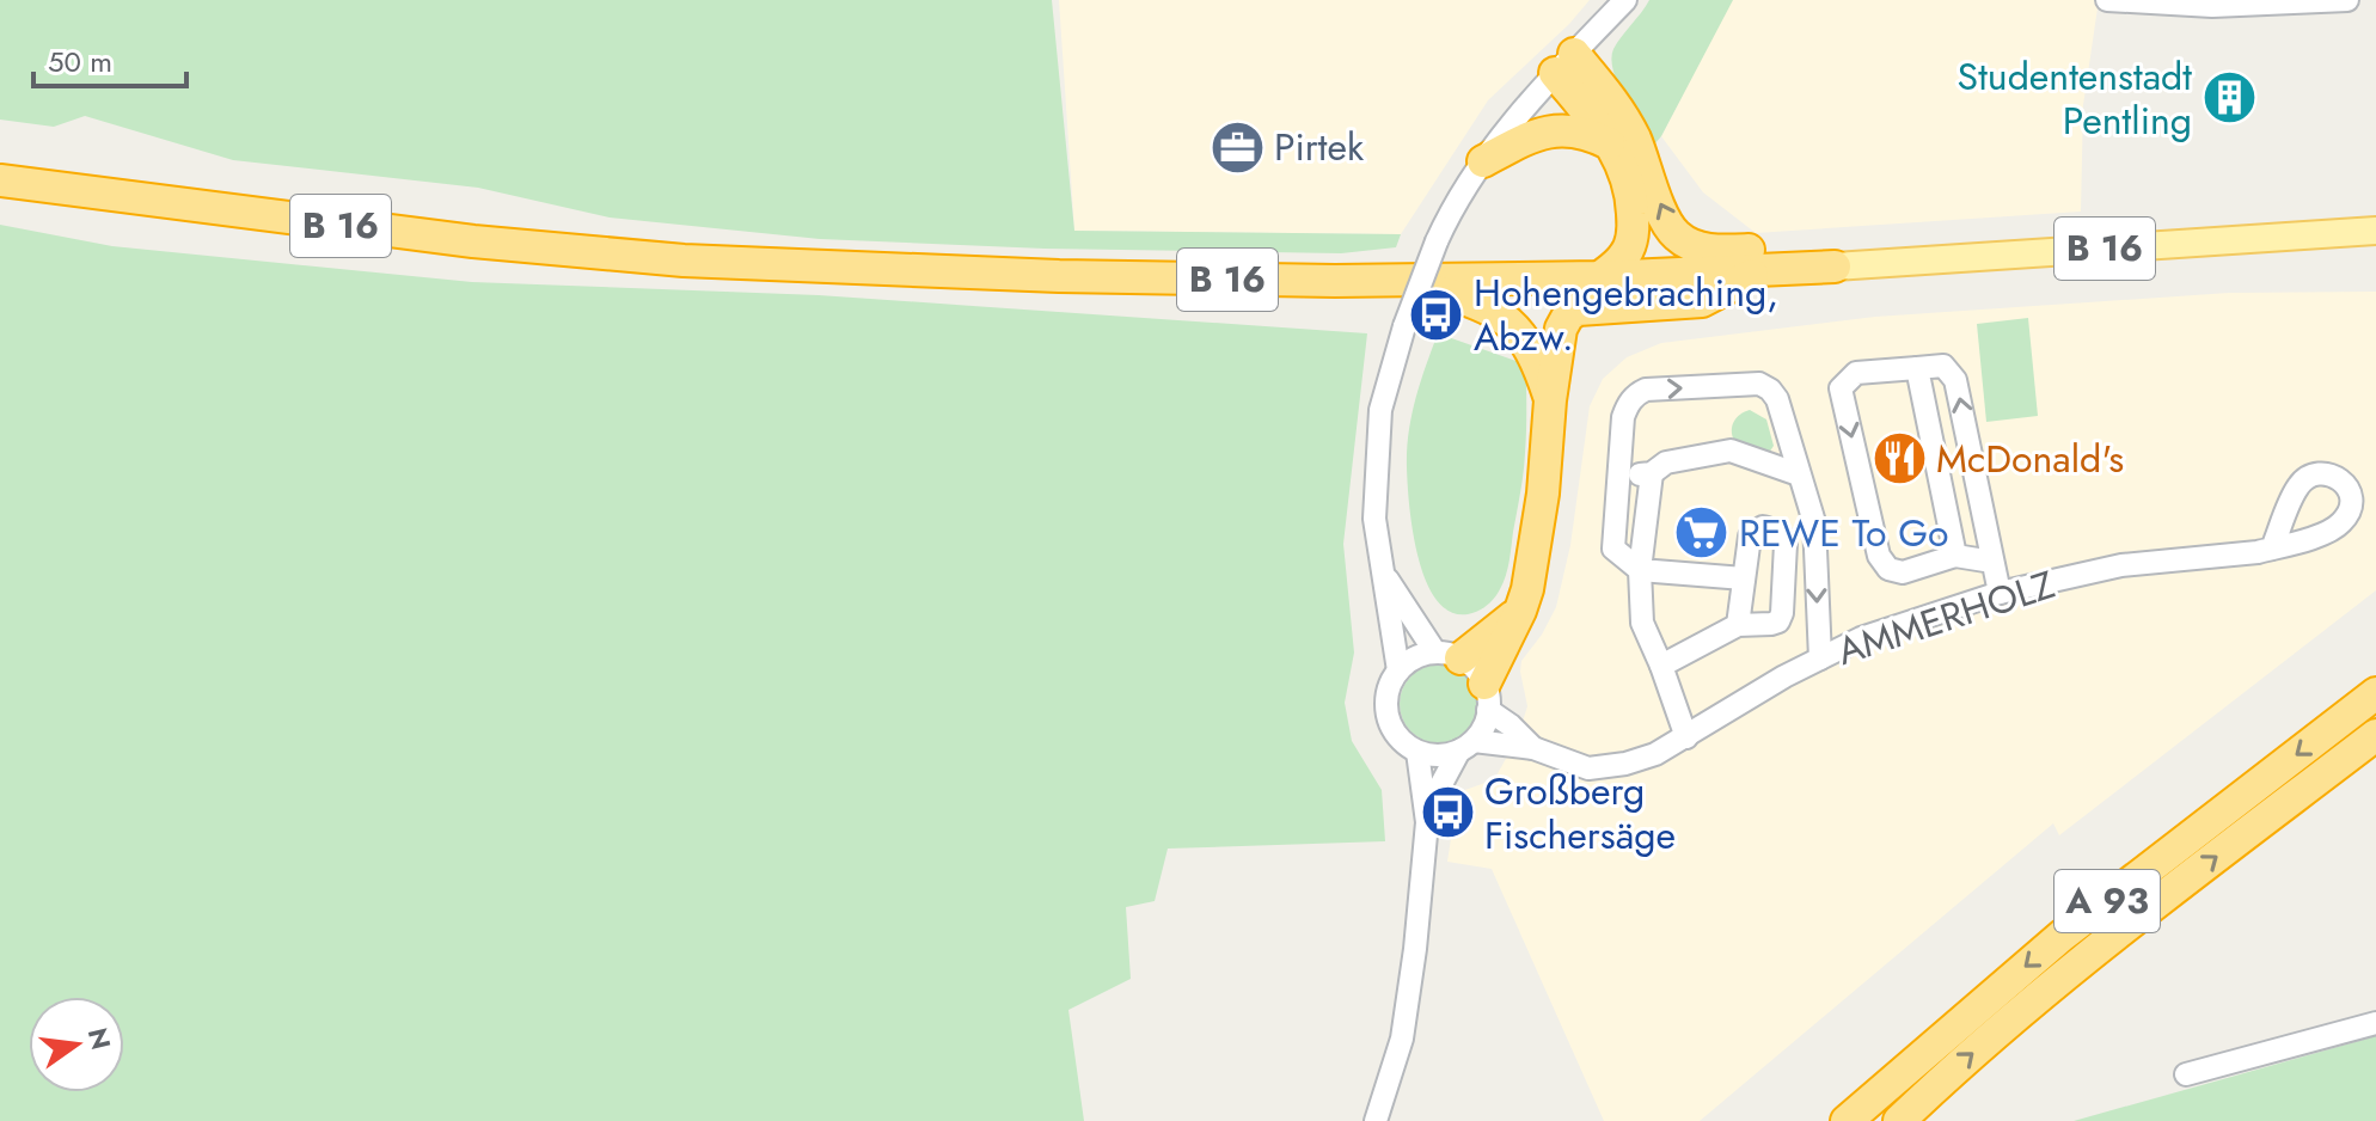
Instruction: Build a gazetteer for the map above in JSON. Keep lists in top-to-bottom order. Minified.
{"streets":{"highway":["B 16","A 93"],"street":["AMMERHOLZ"]},"places":{"building":["Studentenstadt Pentling"],"office":["Pirtek"],"bus stop":["Hohengebraching, Abzw.","Großberg Fischersäge"],"restaurant":["McDonald's"],"supermarket":["REWE To Go"]},"scale_bar":"50 m","north":"right"}
